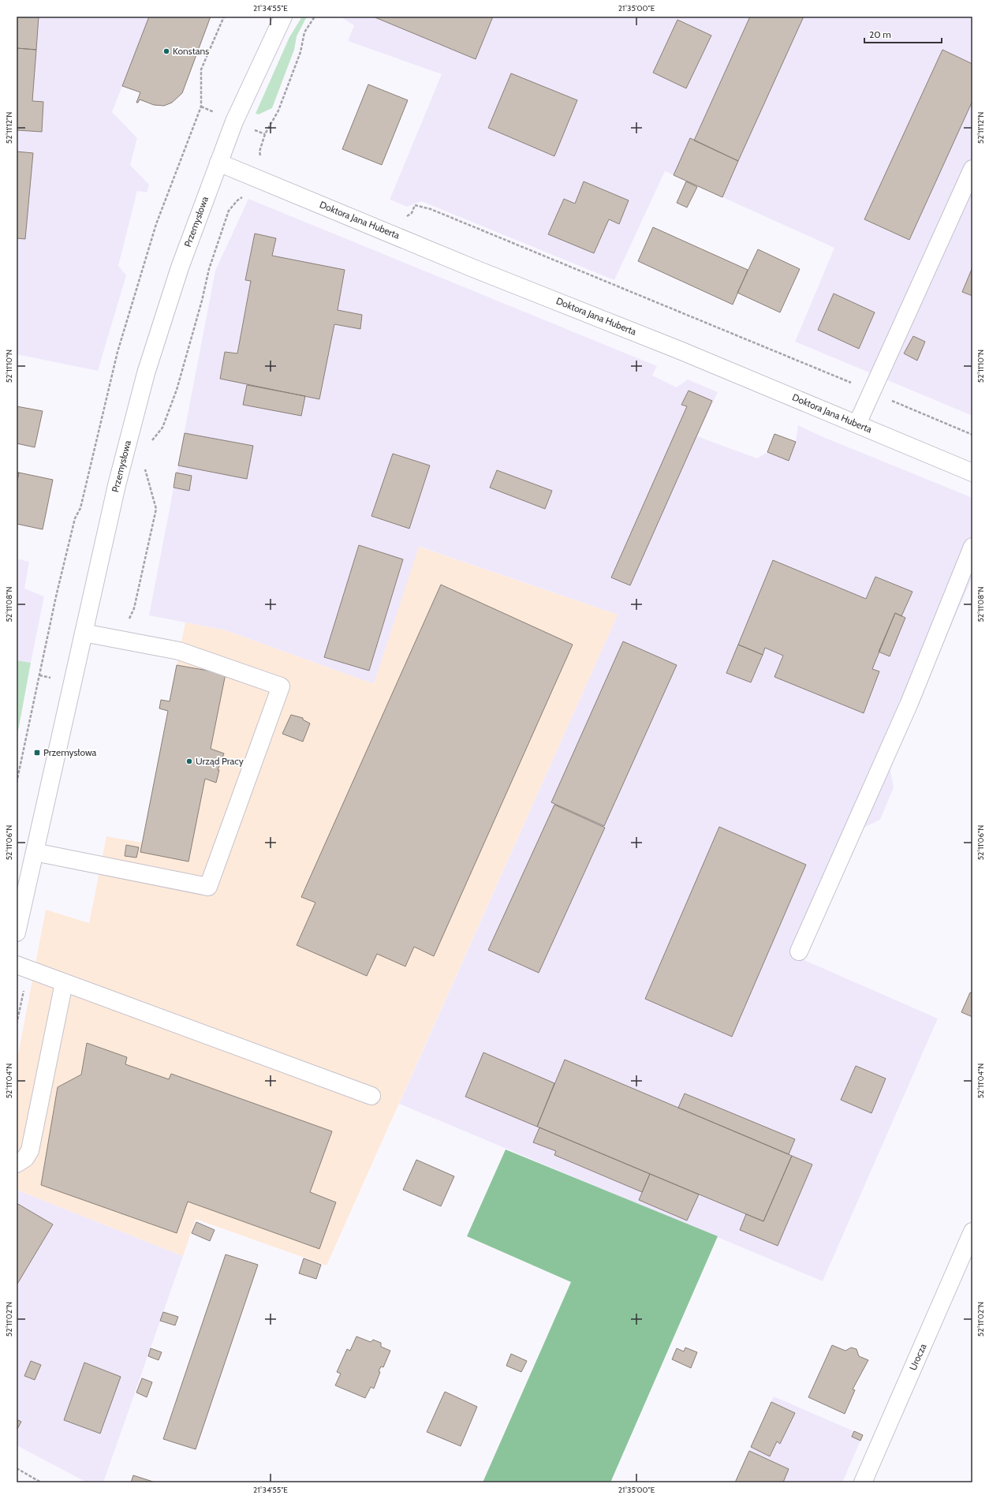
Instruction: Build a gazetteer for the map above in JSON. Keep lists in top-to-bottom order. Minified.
{"streets":{"street":["Doktora Jana Huberta","Przemysłowa","Urocza"]},"crossings":[["Doktora Jana Huberta","Przemysłowa"]],"places":{"other":["Konstans","Urząd Pracy"],"transit":["Przemysłowa"]},"scale_bar":"20 m","coordinates":["21°34'55\"E","21°35'00\"E","52°11'12\"N","52°11'10\"N","52°11'08\"N","52°11'06\"N","52°11'04\"N","52°11'02\"N"]}
